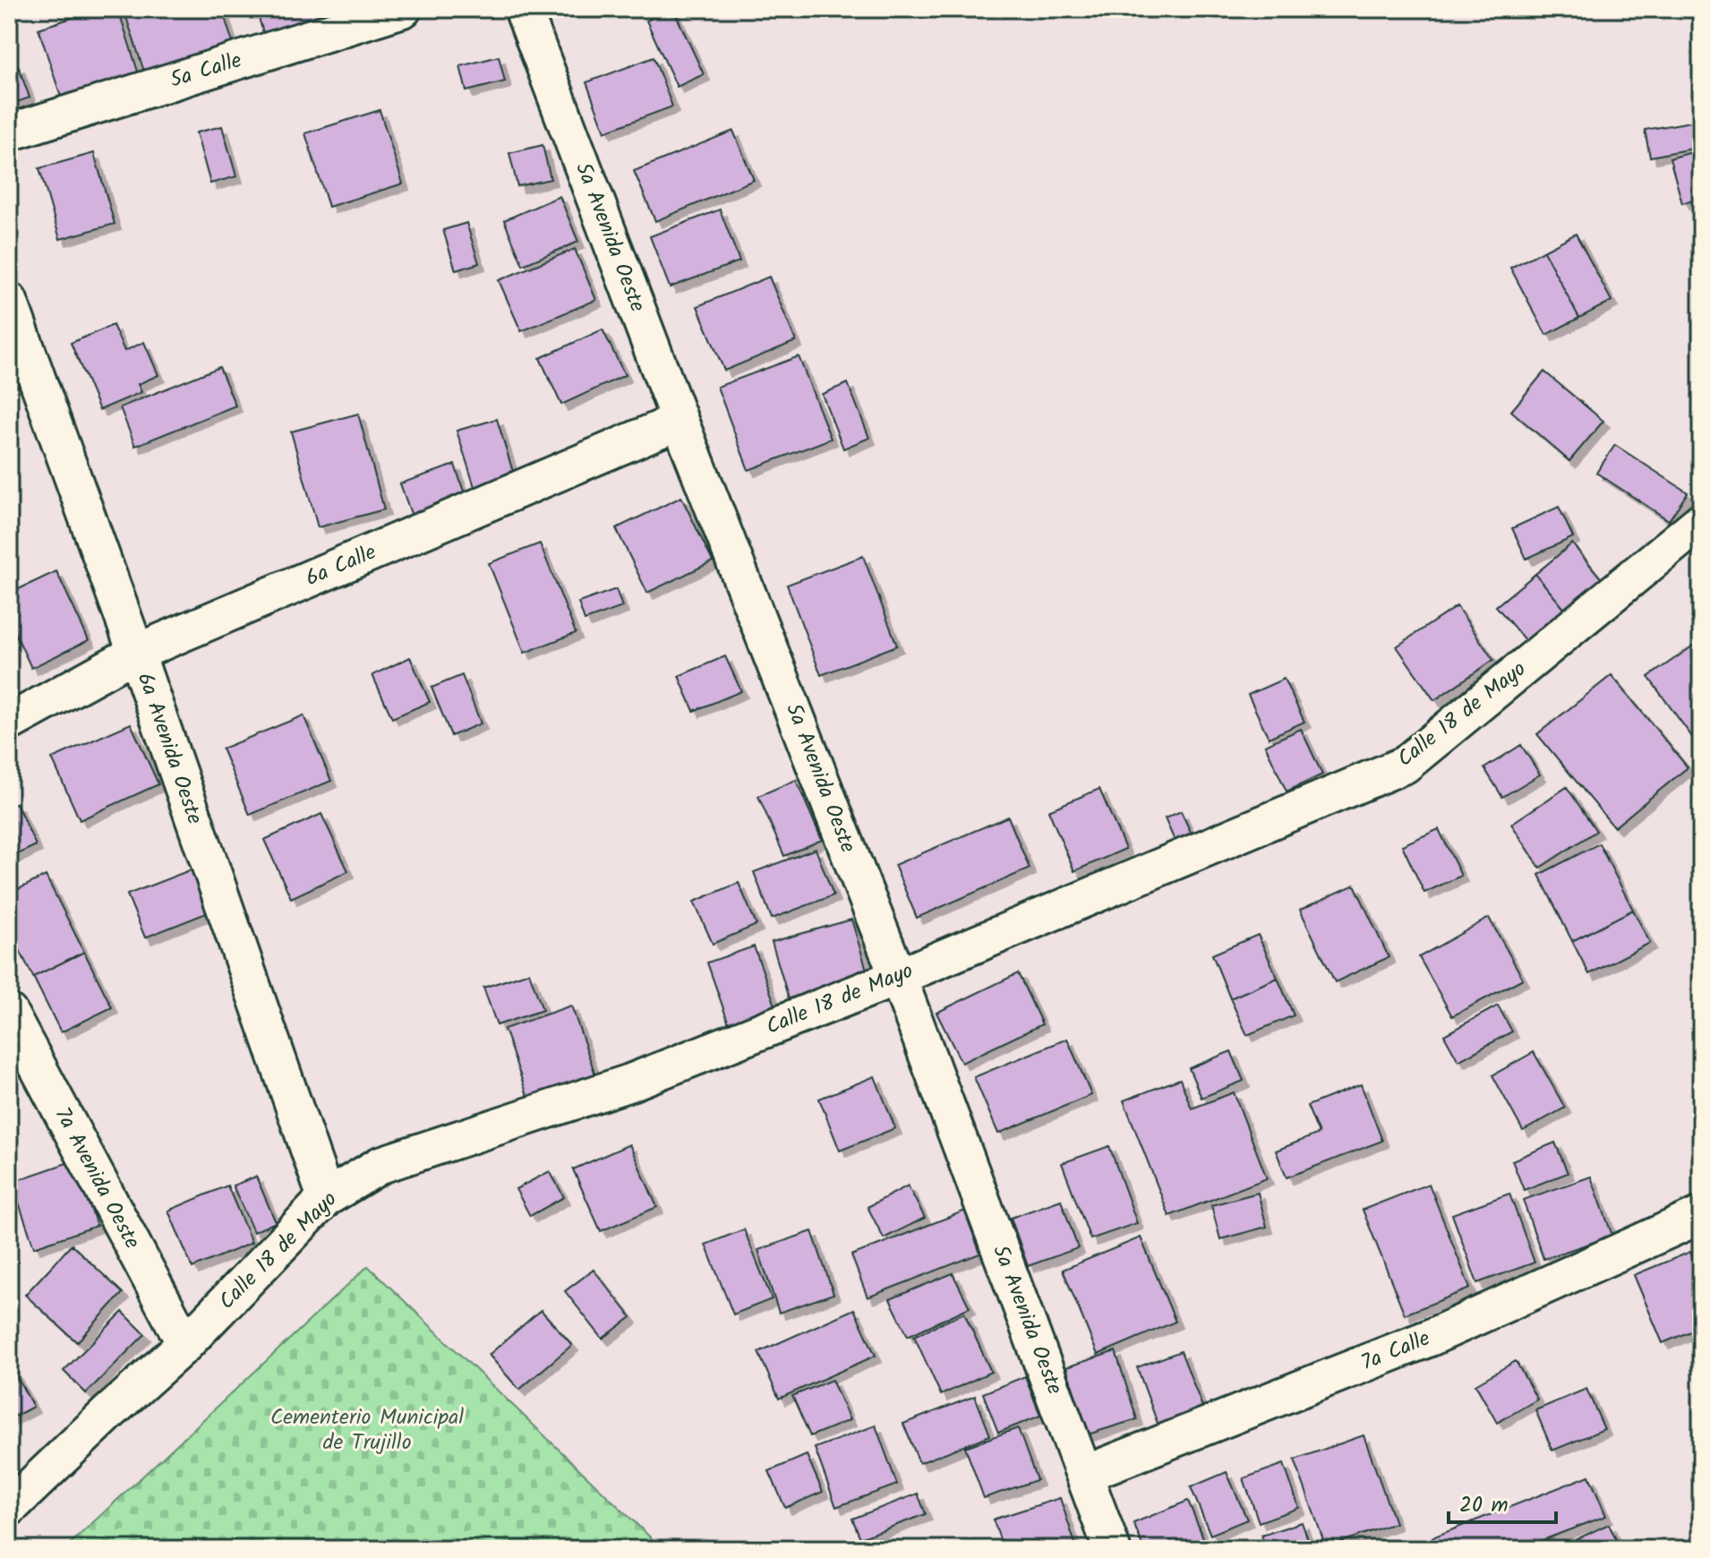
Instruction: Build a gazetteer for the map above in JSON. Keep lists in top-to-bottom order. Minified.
{"streets":{"street":["5a Calle","5a Avenida Oeste","6a Calle","Calle 18 de Mayo","6a Avenida Oeste","7a Avenida Oeste","7a Calle"]},"crossings":[["5a Avenida Oeste","6a Calle"],["5a Avenida Oeste","Calle 18 de Mayo"],["5a Avenida Oeste","7a Calle"],["6a Calle","6a Avenida Oeste"],["Calle 18 de Mayo","6a Avenida Oeste"],["Calle 18 de Mayo","7a Avenida Oeste"]],"parks":["Cementerio Municipal de Trujillo"],"scale_bar":"20 m"}
